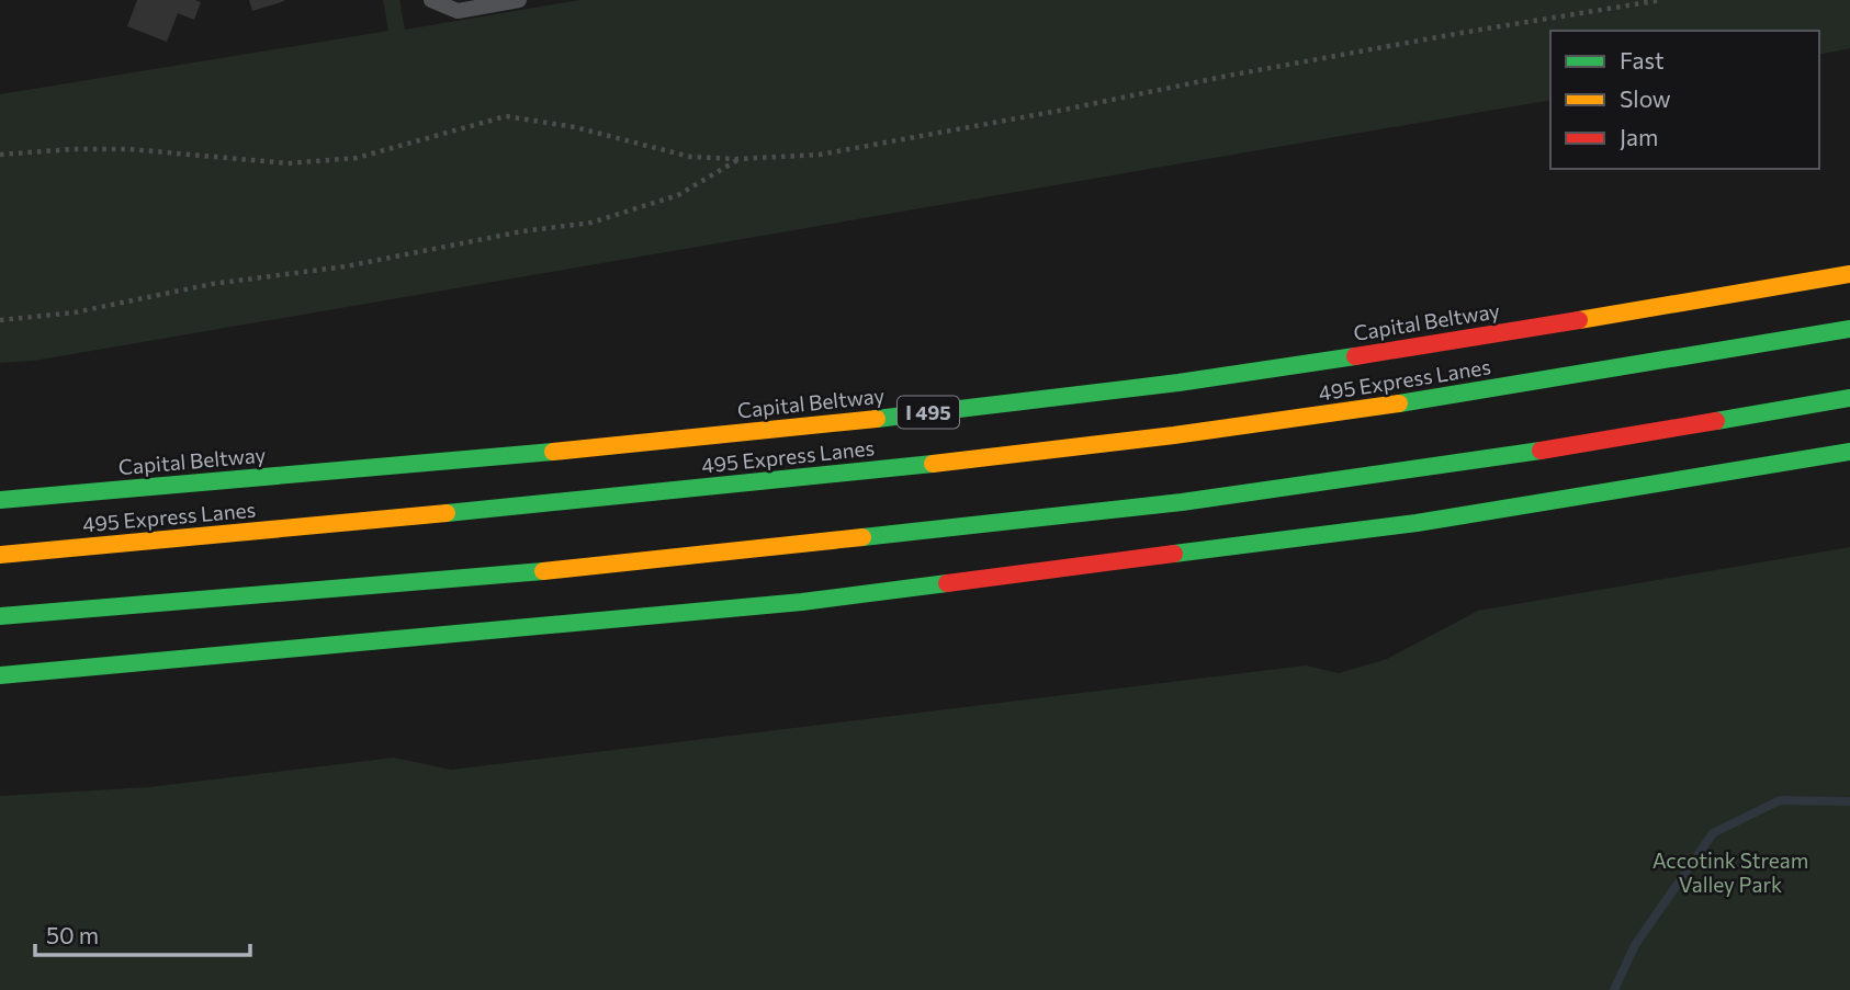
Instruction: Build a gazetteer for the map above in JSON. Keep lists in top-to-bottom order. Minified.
{"streets":{"highway":["Capital Beltway","495 Express Lanes","I 495"]},"parks":["Accotink Stream Valley Park"],"legend":["Fast","Slow","Jam"],"scale_bar":"50 m"}
